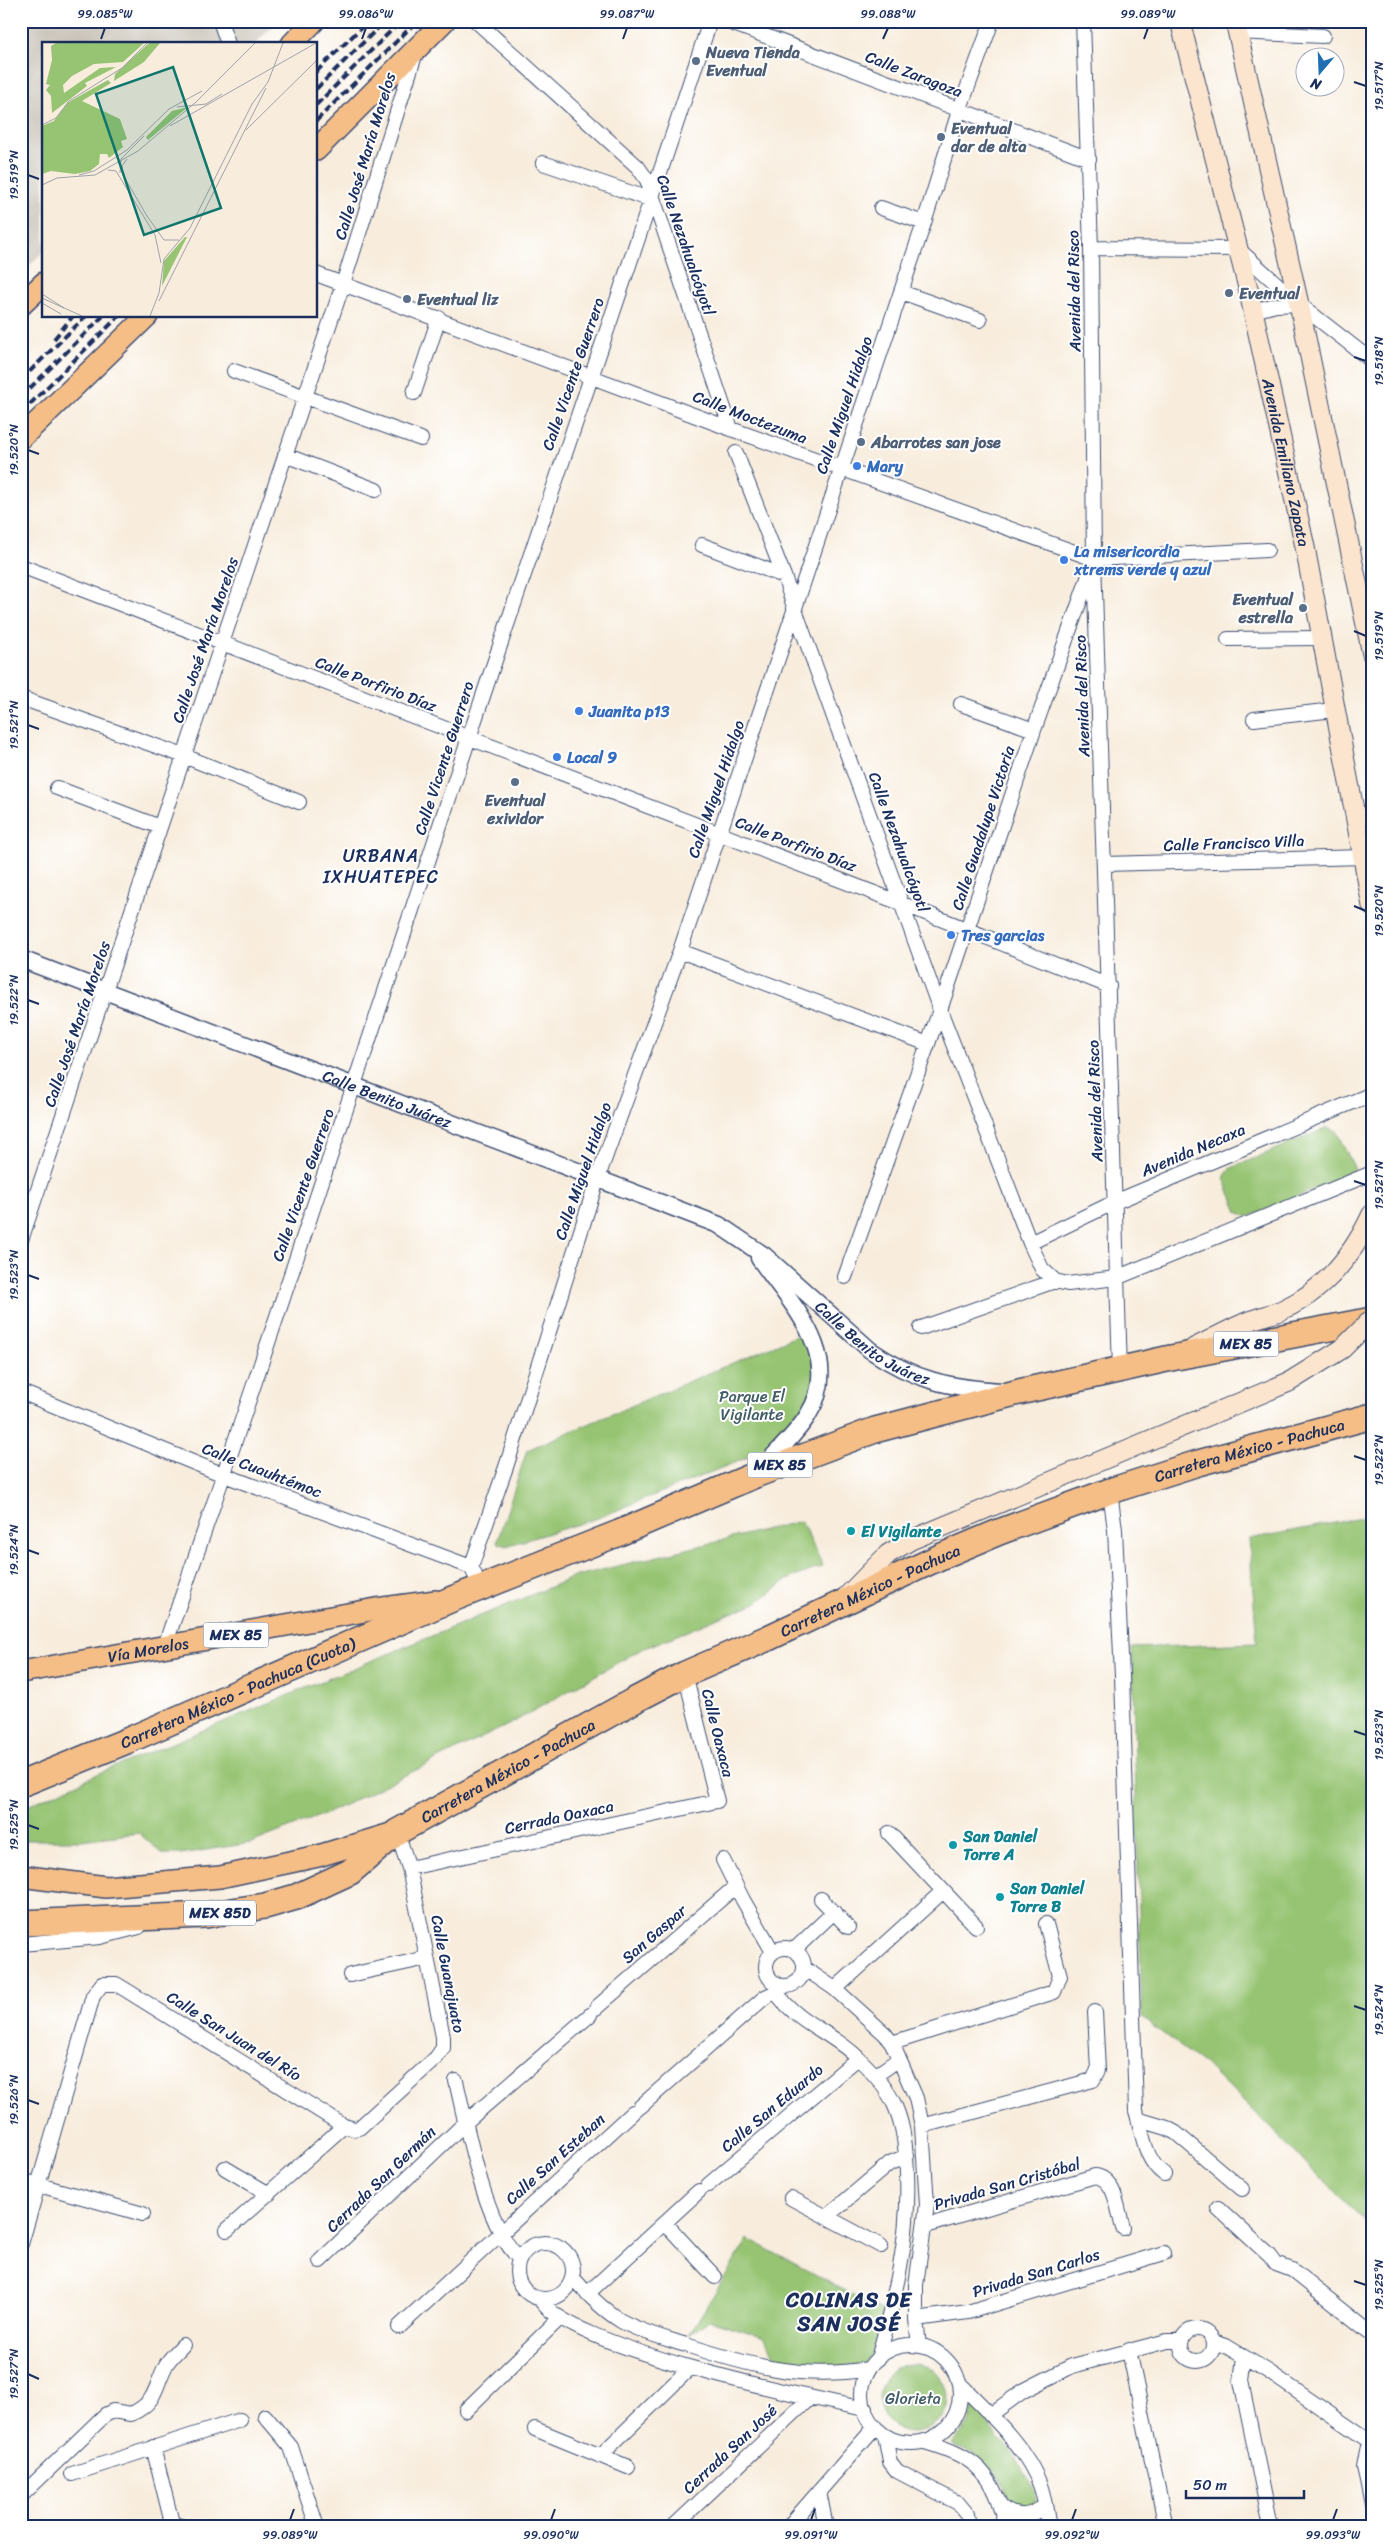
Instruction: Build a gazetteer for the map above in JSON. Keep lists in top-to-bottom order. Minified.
{"streets":{"highway":["MEX 85","Carretera México - Pachuca","Carretera México - Pachuca (Cuota)","MEX 85D"],"main road":["Avenida Emiliano Zapata","Vía Morelos"],"street":["Calle Zaragoza","Calle José María Morelos","Calle Nezahualcóyotl","Avenida del Risco","Calle Vicente Guerrero","Calle Miguel Hidalgo","Calle Moctezuma","Calle Porfirio Díaz","Calle Guadalupe Victoria","Calle Francisco Villa","Calle Benito Juárez","Avenida Necaxa","Calle Cuauhtémoc","Calle Oaxaca","Cerrada Oaxaca","San Gaspar","Calle Guanajuato","Calle San Juan del Río","Calle San Eduardo","Calle San Esteban","Cerrada San Germán","Privada San Cristóbal","Privada San Carlos","Cerrada San José"]},"crossings":[["Calle Zaragoza","Avenida del Risco"],["Calle Zaragoza","Calle Miguel Hidalgo"],["Calle José María Morelos","Calle Moctezuma"],["Calle José María Morelos","Calle Porfirio Díaz"],["Calle José María Morelos","Calle Benito Juárez"],["Calle Nezahualcóyotl","Calle Vicente Guerrero"],["Calle Nezahualcóyotl","Calle Miguel Hidalgo"],["Calle Nezahualcóyotl","Calle Moctezuma"],["Calle Nezahualcóyotl","Calle Porfirio Díaz"],["Calle Nezahualcóyotl","Calle Guadalupe Victoria"],["Calle Nezahualcóyotl","Avenida Necaxa"],["Avenida del Risco","Calle Moctezuma"],["Avenida del Risco","Calle Porfirio Díaz"],["Avenida del Risco","Calle Guadalupe Victoria"],["Avenida del Risco","Calle Francisco Villa"],["Avenida del Risco","Avenida Necaxa"],["Avenida del Risco","MEX 85"],["Calle Vicente Guerrero","Calle Moctezuma"],["Calle Vicente Guerrero","Calle Porfirio Díaz"],["Calle Vicente Guerrero","Calle Benito Juárez"],["Calle Vicente Guerrero","Calle Cuauhtémoc"],["Calle Vicente Guerrero","Vía Morelos"],["Calle Miguel Hidalgo","Calle Moctezuma"],["Calle Miguel Hidalgo","Calle Porfirio Díaz"],["Calle Miguel Hidalgo","Calle Benito Juárez"],["Calle Miguel Hidalgo","MEX 85"],["Calle Miguel Hidalgo","Calle Cuauhtémoc"],["Calle Moctezuma","Calle Guadalupe Victoria"],["Avenida Emiliano Zapata","Calle Francisco Villa"],["Calle Porfirio Díaz","Calle Guadalupe Victoria"],["Calle Benito Juárez","MEX 85"],["MEX 85","Calle Cuauhtémoc"],["MEX 85","Vía Morelos"],["MEX 85","Carretera México - Pachuca (Cuota)"],["Carretera México - Pachuca","Calle Oaxaca"],["Carretera México - Pachuca","MEX 85D"],["Carretera México - Pachuca","Calle Guanajuato"],["Vía Morelos","Carretera México - Pachuca (Cuota)"],["Calle Oaxaca","Cerrada Oaxaca"],["Cerrada Oaxaca","Calle Guanajuato"],["MEX 85D","Calle Guanajuato"],["San Gaspar","Cerrada San Germán"],["Calle Guanajuato","Calle San Juan del Río"]],"districts":["URBANA IXHUATEPEC","COLINAS DE SAN JOSÉ"],"parks":["Parque El Vigilante","Glorieta"],"places":["Nueva Tienda Eventual","Eventual dar de alta","Eventual","Eventual liz","Abarrotes san jose","Mary","La misericordia xtrems verde y azul","Eventual estrella","Juanita p13","Local 9","Eventual exividor","Tres garcias","El Vigilante","San Daniel Torre A","San Daniel Torre B"],"scale_bar":"50 m","north":"bottom","coordinates":["99.085°W","99.086°W","99.087°W","99.088°W","99.089°W","19.517°N","19.519°N","19.518°N","19.520°N","19.521°N","19.522°N","19.523°N","19.524°N","19.525°N","19.526°N","19.527°N","99.090°W","99.091°W","99.092°W","99.093°W"]}
